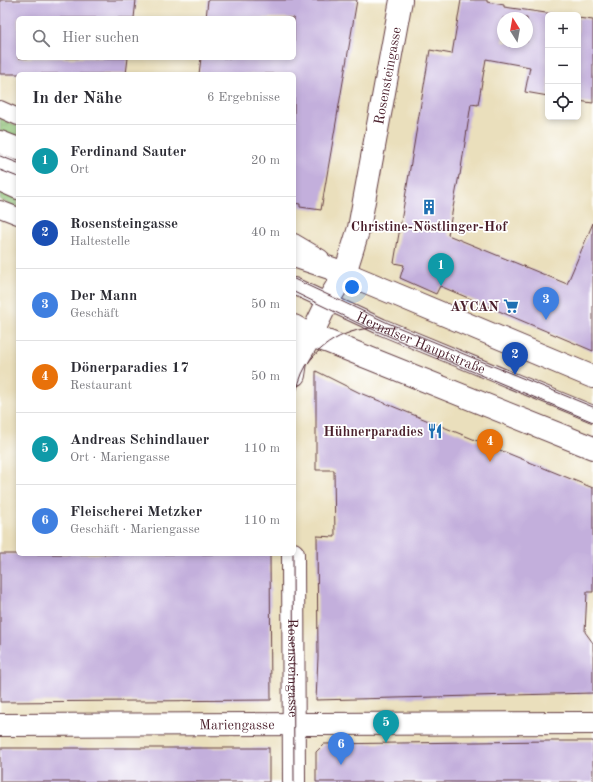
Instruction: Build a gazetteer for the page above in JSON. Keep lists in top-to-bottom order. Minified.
{"streets":{"street":["Rosensteingasse","Mariengasse"],"lane":["Hernalser Hauptstraße"]},"crossings":[["Rosensteingasse","Hernalser Hauptstraße"],["Rosensteingasse","Mariengasse"]],"places":{"building":["Christine-Nöstlinger-Hof"],"supermarket":["AYCAN"],"restaurant":["Hühnerparadies"]},"north":"top","page":{"map_buttons":["+","−"],"search":"Hier suchen","heading":["In der Nähe","6 Ergebnisse"],"list":[{"mark":"1","name":"Ferdinand Sauter","note":"Ort","value":"20 m"},{"mark":"2","name":"Rosensteingasse","note":"Haltestelle","value":"40 m"},{"mark":"3","name":"Der Mann","note":"Geschäft","value":"50 m"},{"mark":"4","name":"Dönerparadies 17","note":"Restaurant","value":"50 m"},{"mark":"5","name":"Andreas Schindlauer","note":"Ort · Mariengasse","value":"110 m"},{"mark":"6","name":"Fleischerei Metzker","note":"Geschäft · Mariengasse","value":"110 m"}],"pins":["1","3","2","4","5","6"]}}
